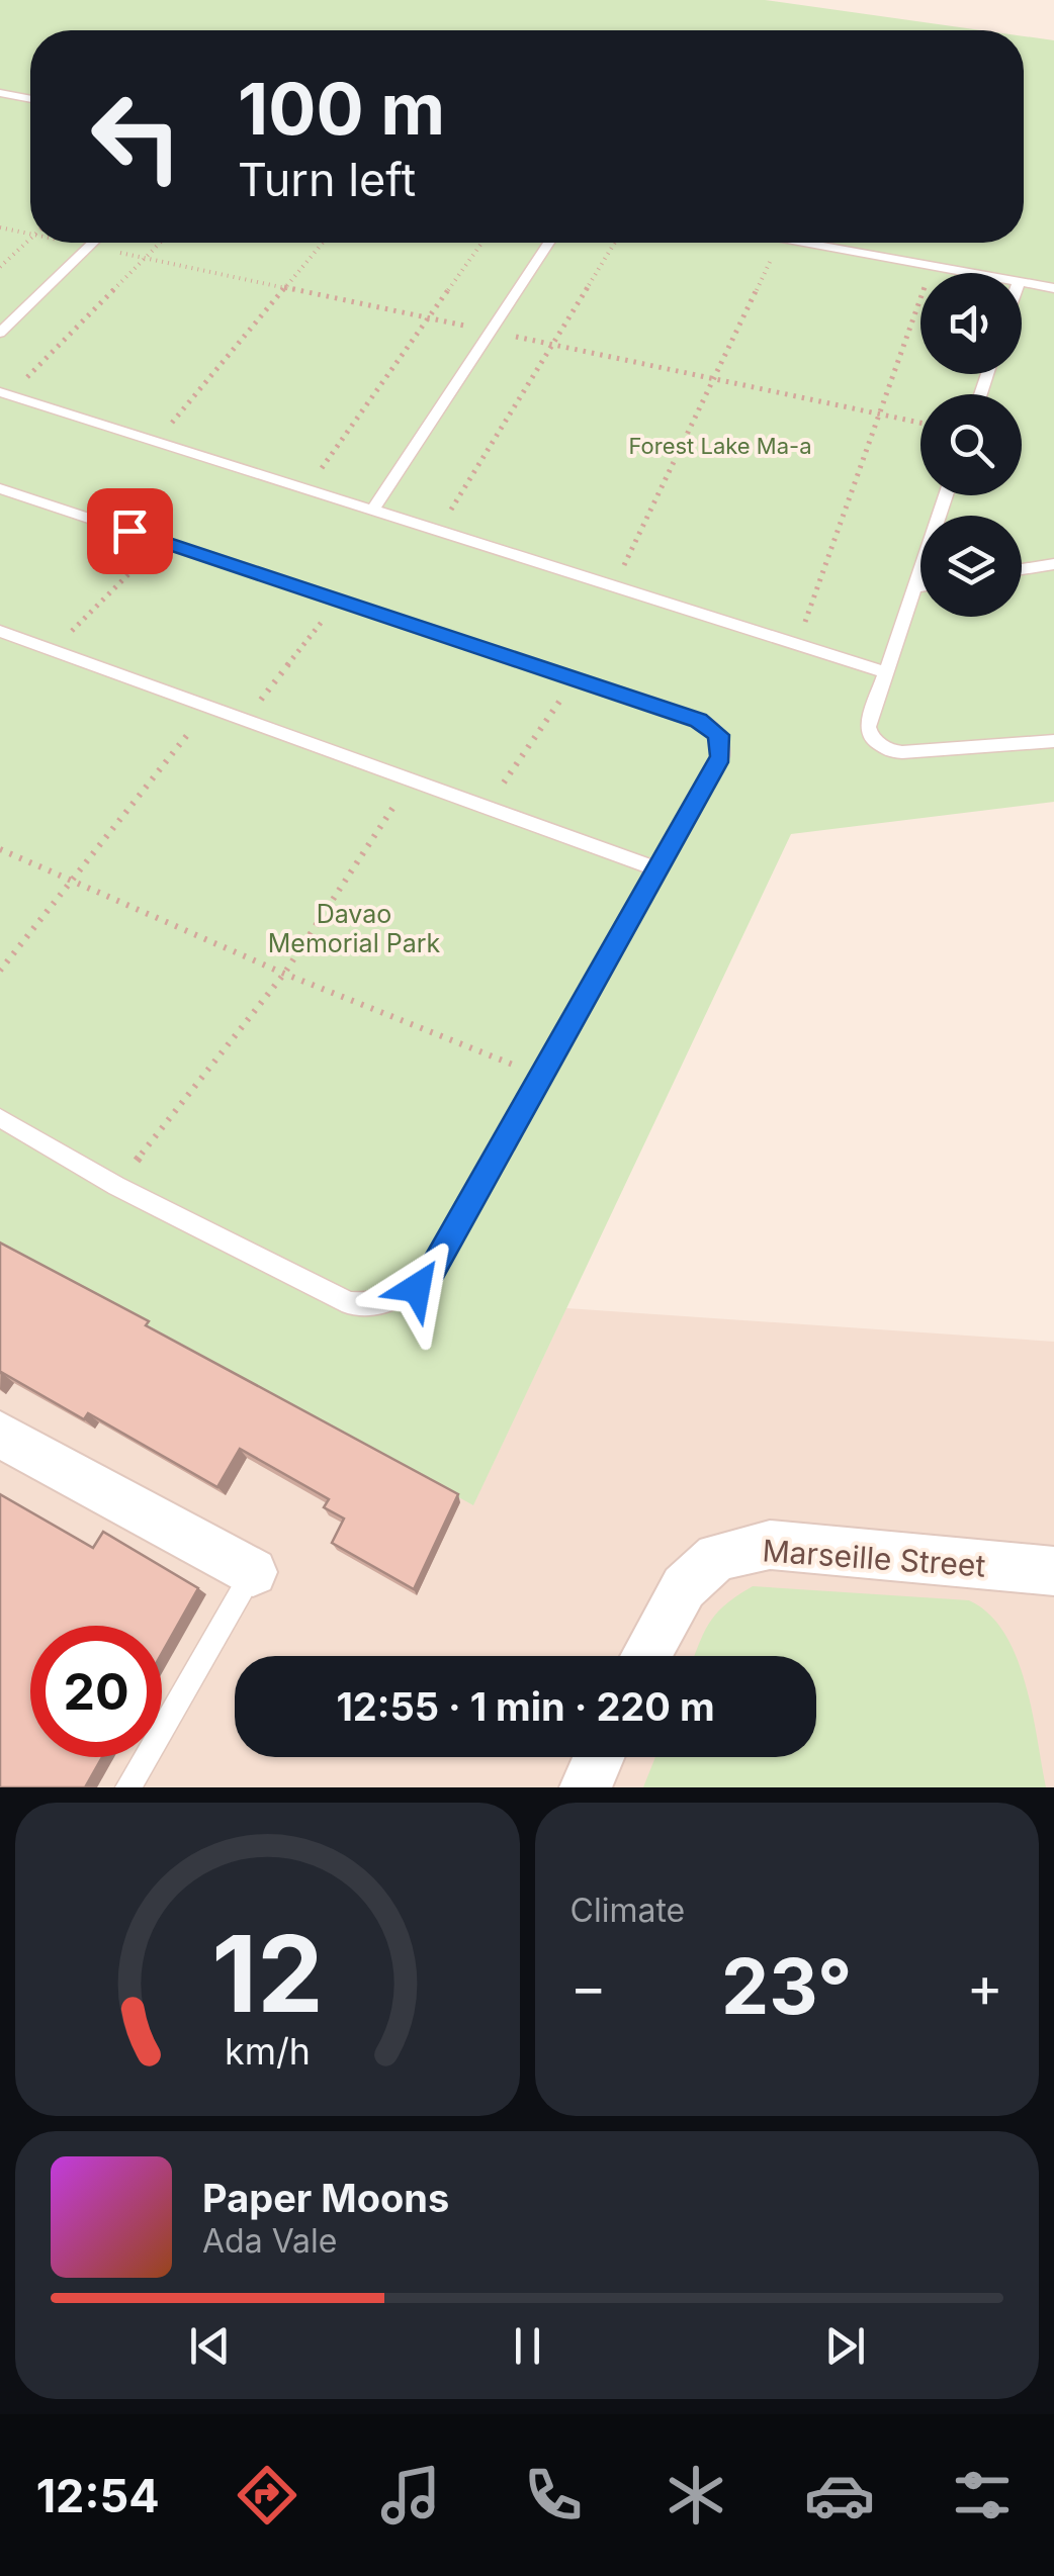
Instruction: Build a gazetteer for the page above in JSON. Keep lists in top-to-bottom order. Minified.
{"streets":{"street":["Marseille Street"]},"parks":["Forest Lake Ma-a","Davao Memorial Park"],"page":{"turn":["100 m","Turn left"],"limit":"20","trip":"12:55 · 1 min · 220 m","tile":"Climate","heat":["−","23°","+"],"song":["Paper Moons","Ada Vale"],"tabs":"12:54","gauge":["12","km/h"]}}
